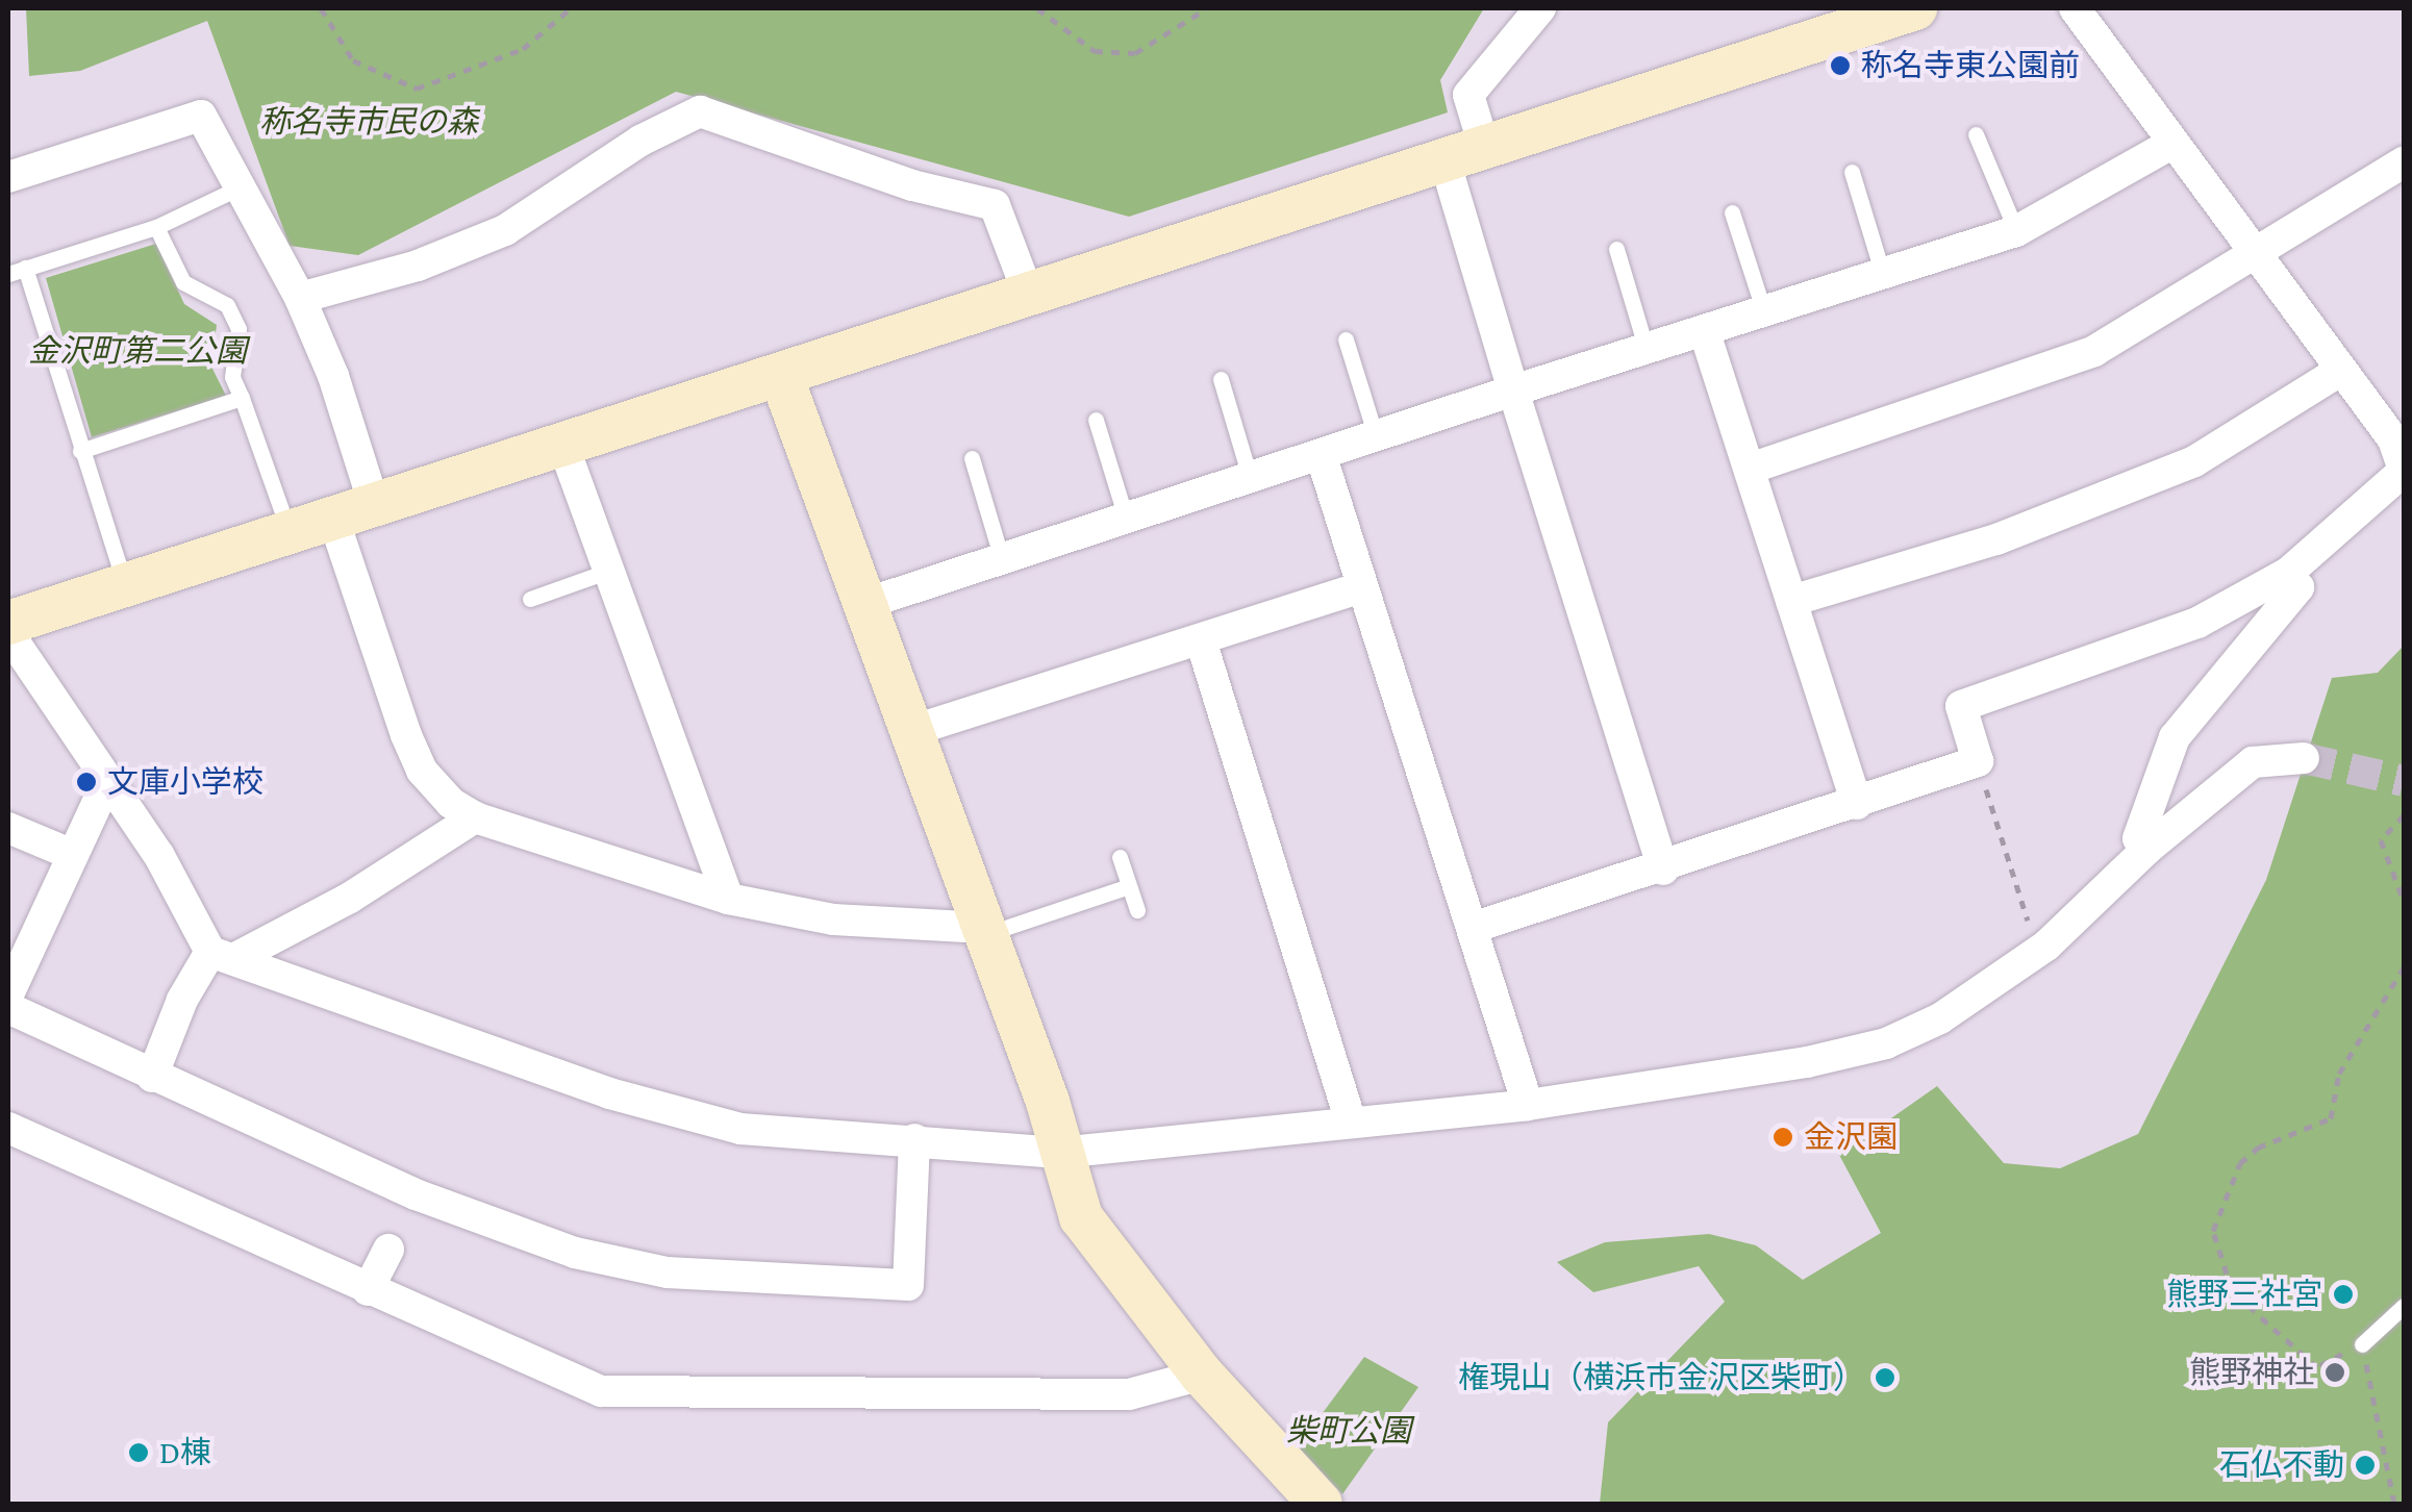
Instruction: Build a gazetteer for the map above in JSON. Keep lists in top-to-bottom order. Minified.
{"parks":["称名寺市民の森","金沢町第二公園","柴町公園"],"places":["称名寺東公園前","文庫小学校","金沢園","熊野三社宮","熊野神社","権現山（横浜市金沢区柴町）","D棟","石仏不動"]}
